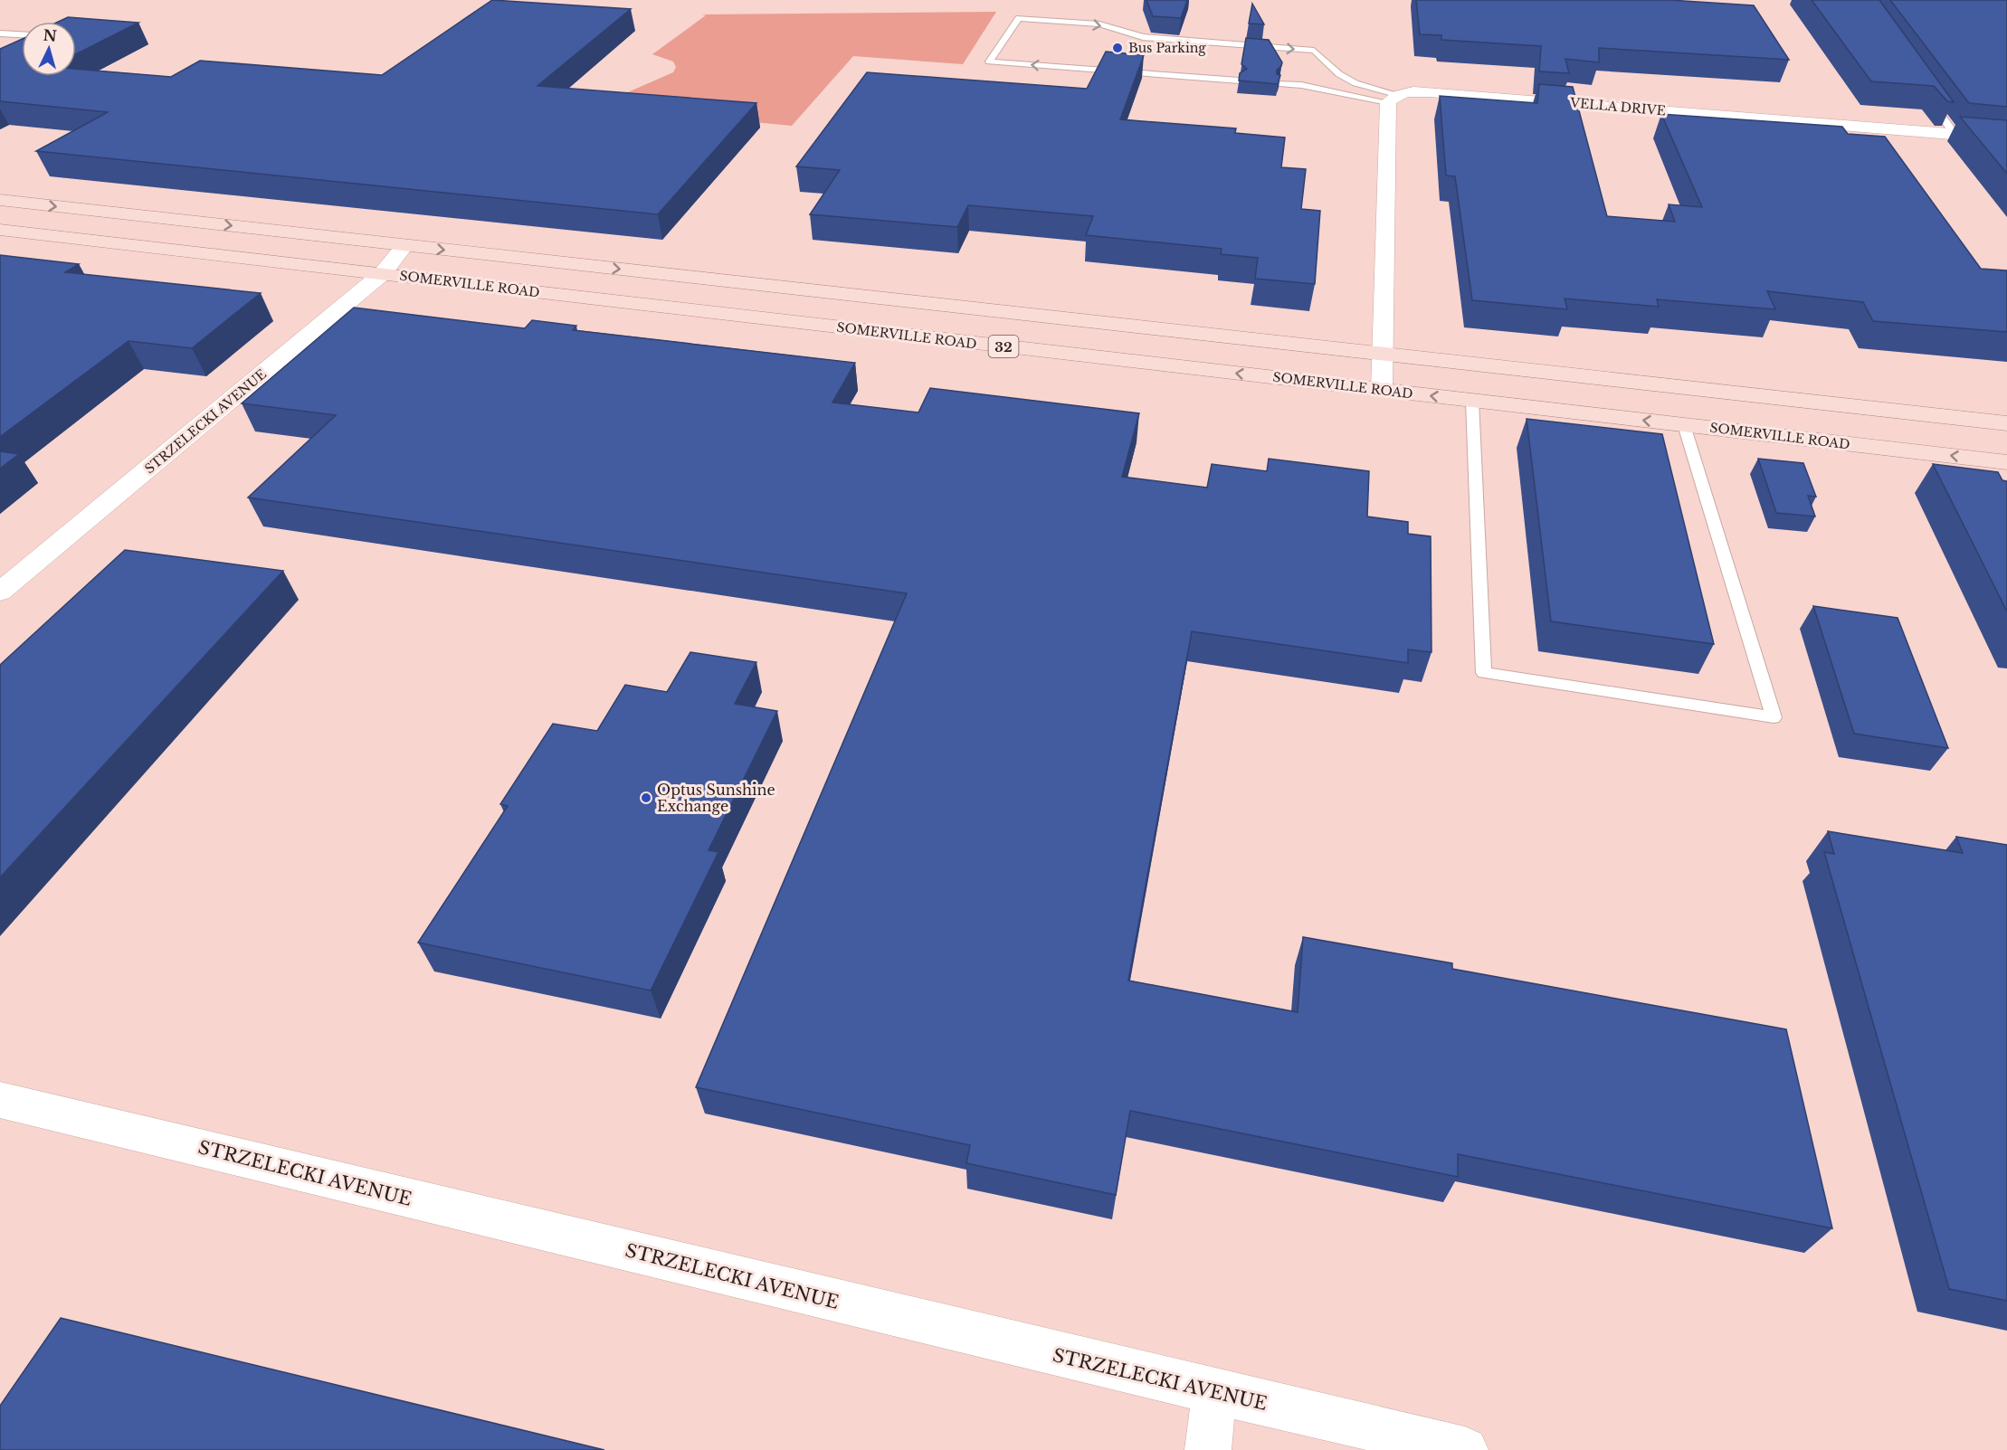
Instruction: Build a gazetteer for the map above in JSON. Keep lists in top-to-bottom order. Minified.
{"streets":{"main road":["SOMERVILLE ROAD","32"],"street":["VELLA DRIVE","STRZELECKI AVENUE"]},"crossings":[["SOMERVILLE ROAD","STRZELECKI AVENUE"],["32","STRZELECKI AVENUE"]],"places":["Bus Parking","Optus Sunshine Exchange"],"north":"top"}
